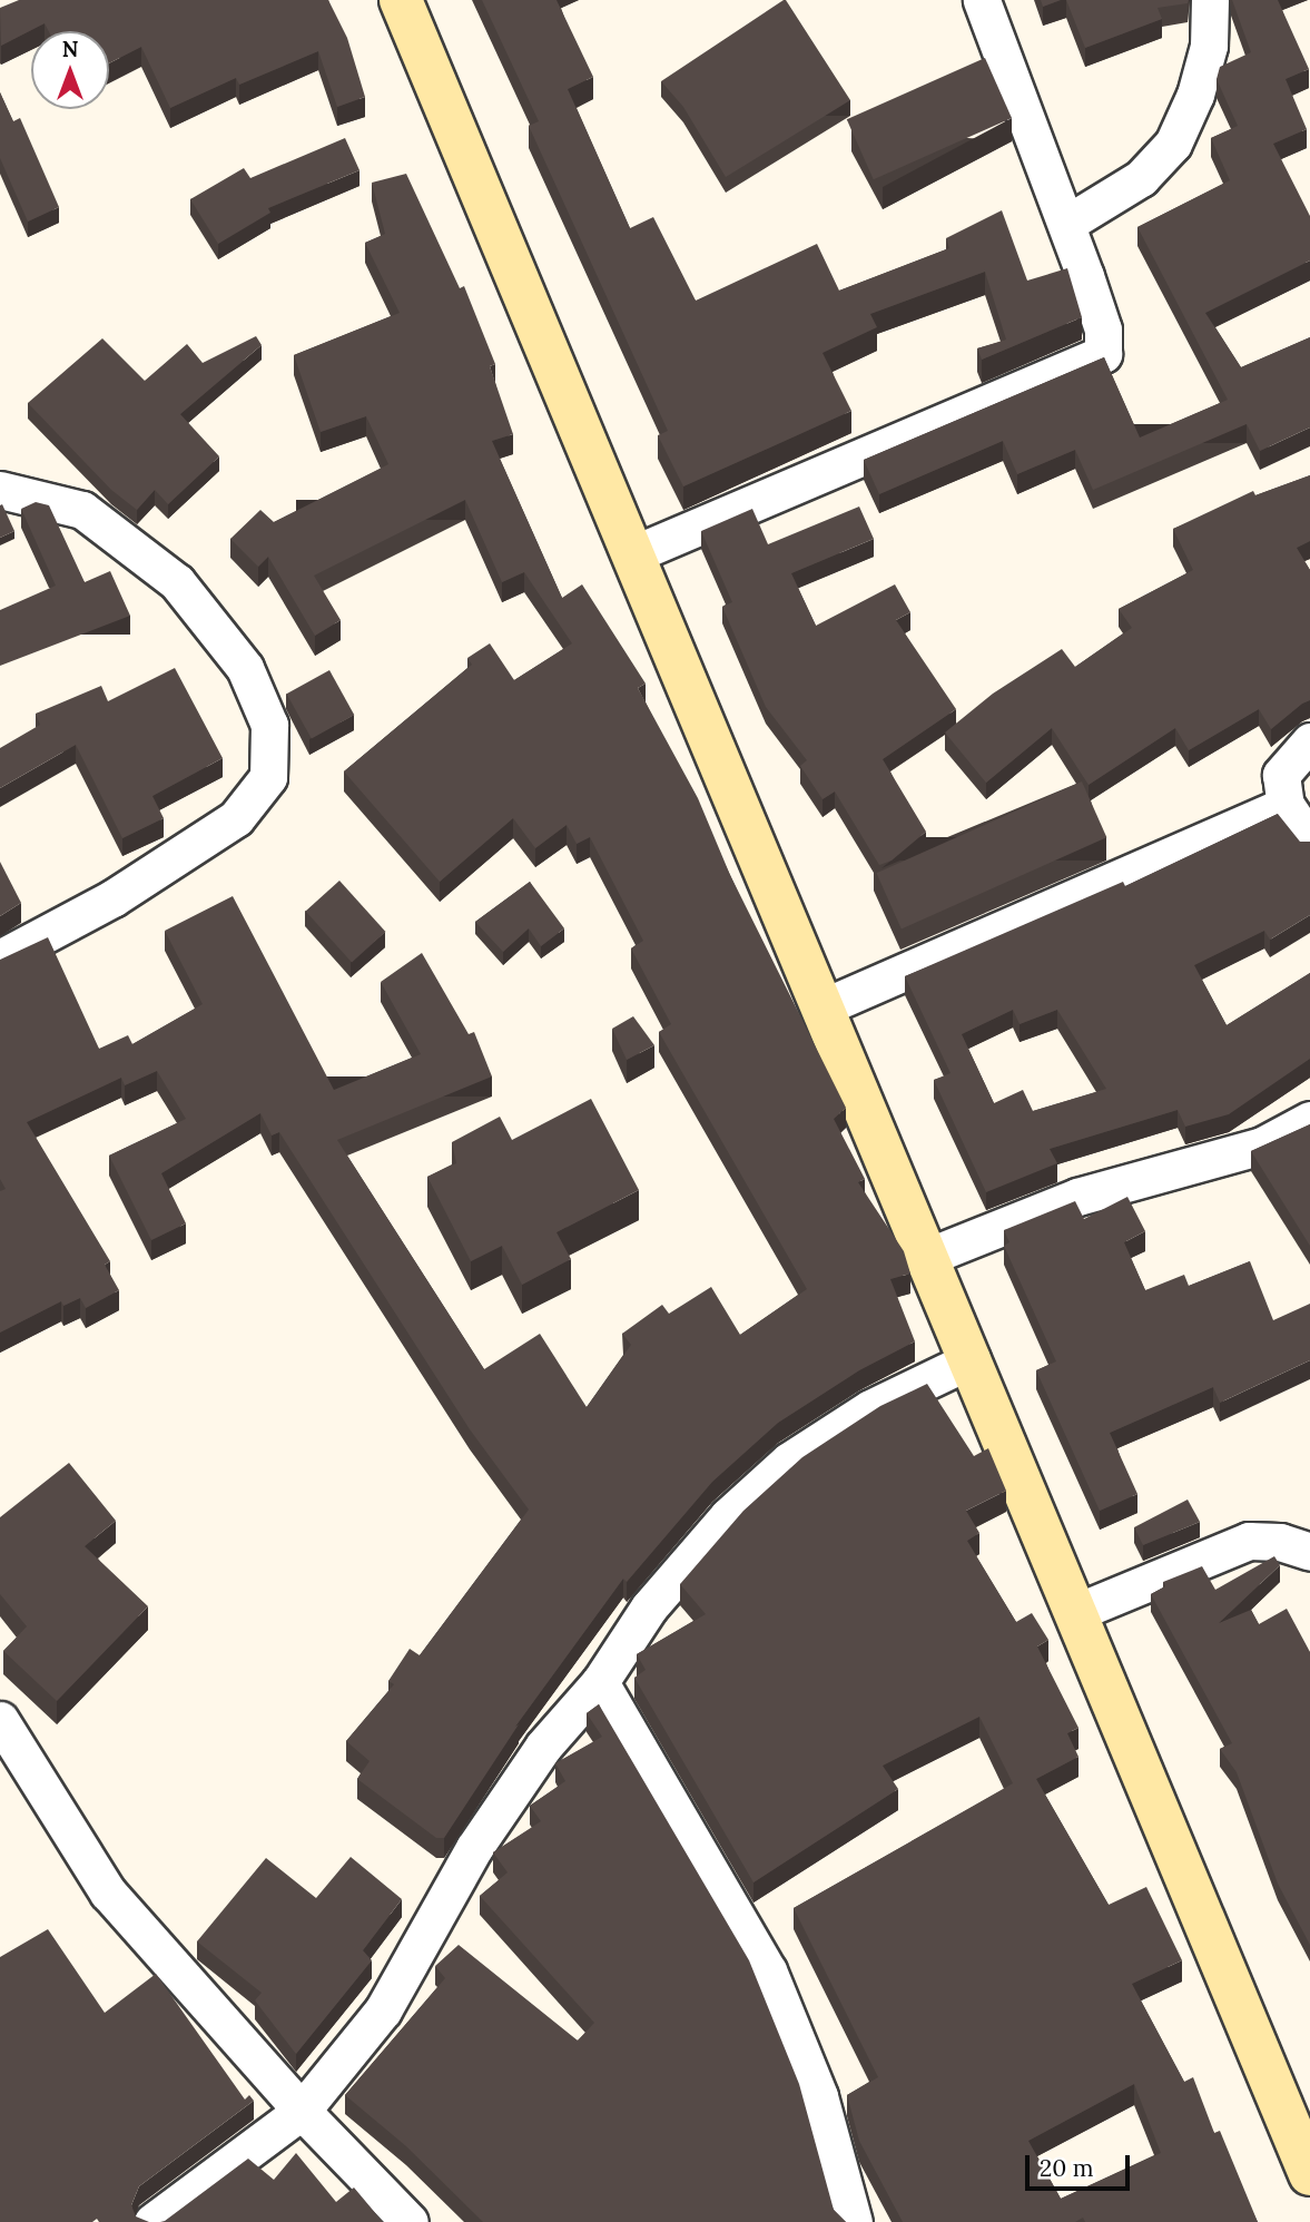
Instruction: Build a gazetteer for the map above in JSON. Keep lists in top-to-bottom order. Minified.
{"scale_bar":"20 m","north":"top"}
